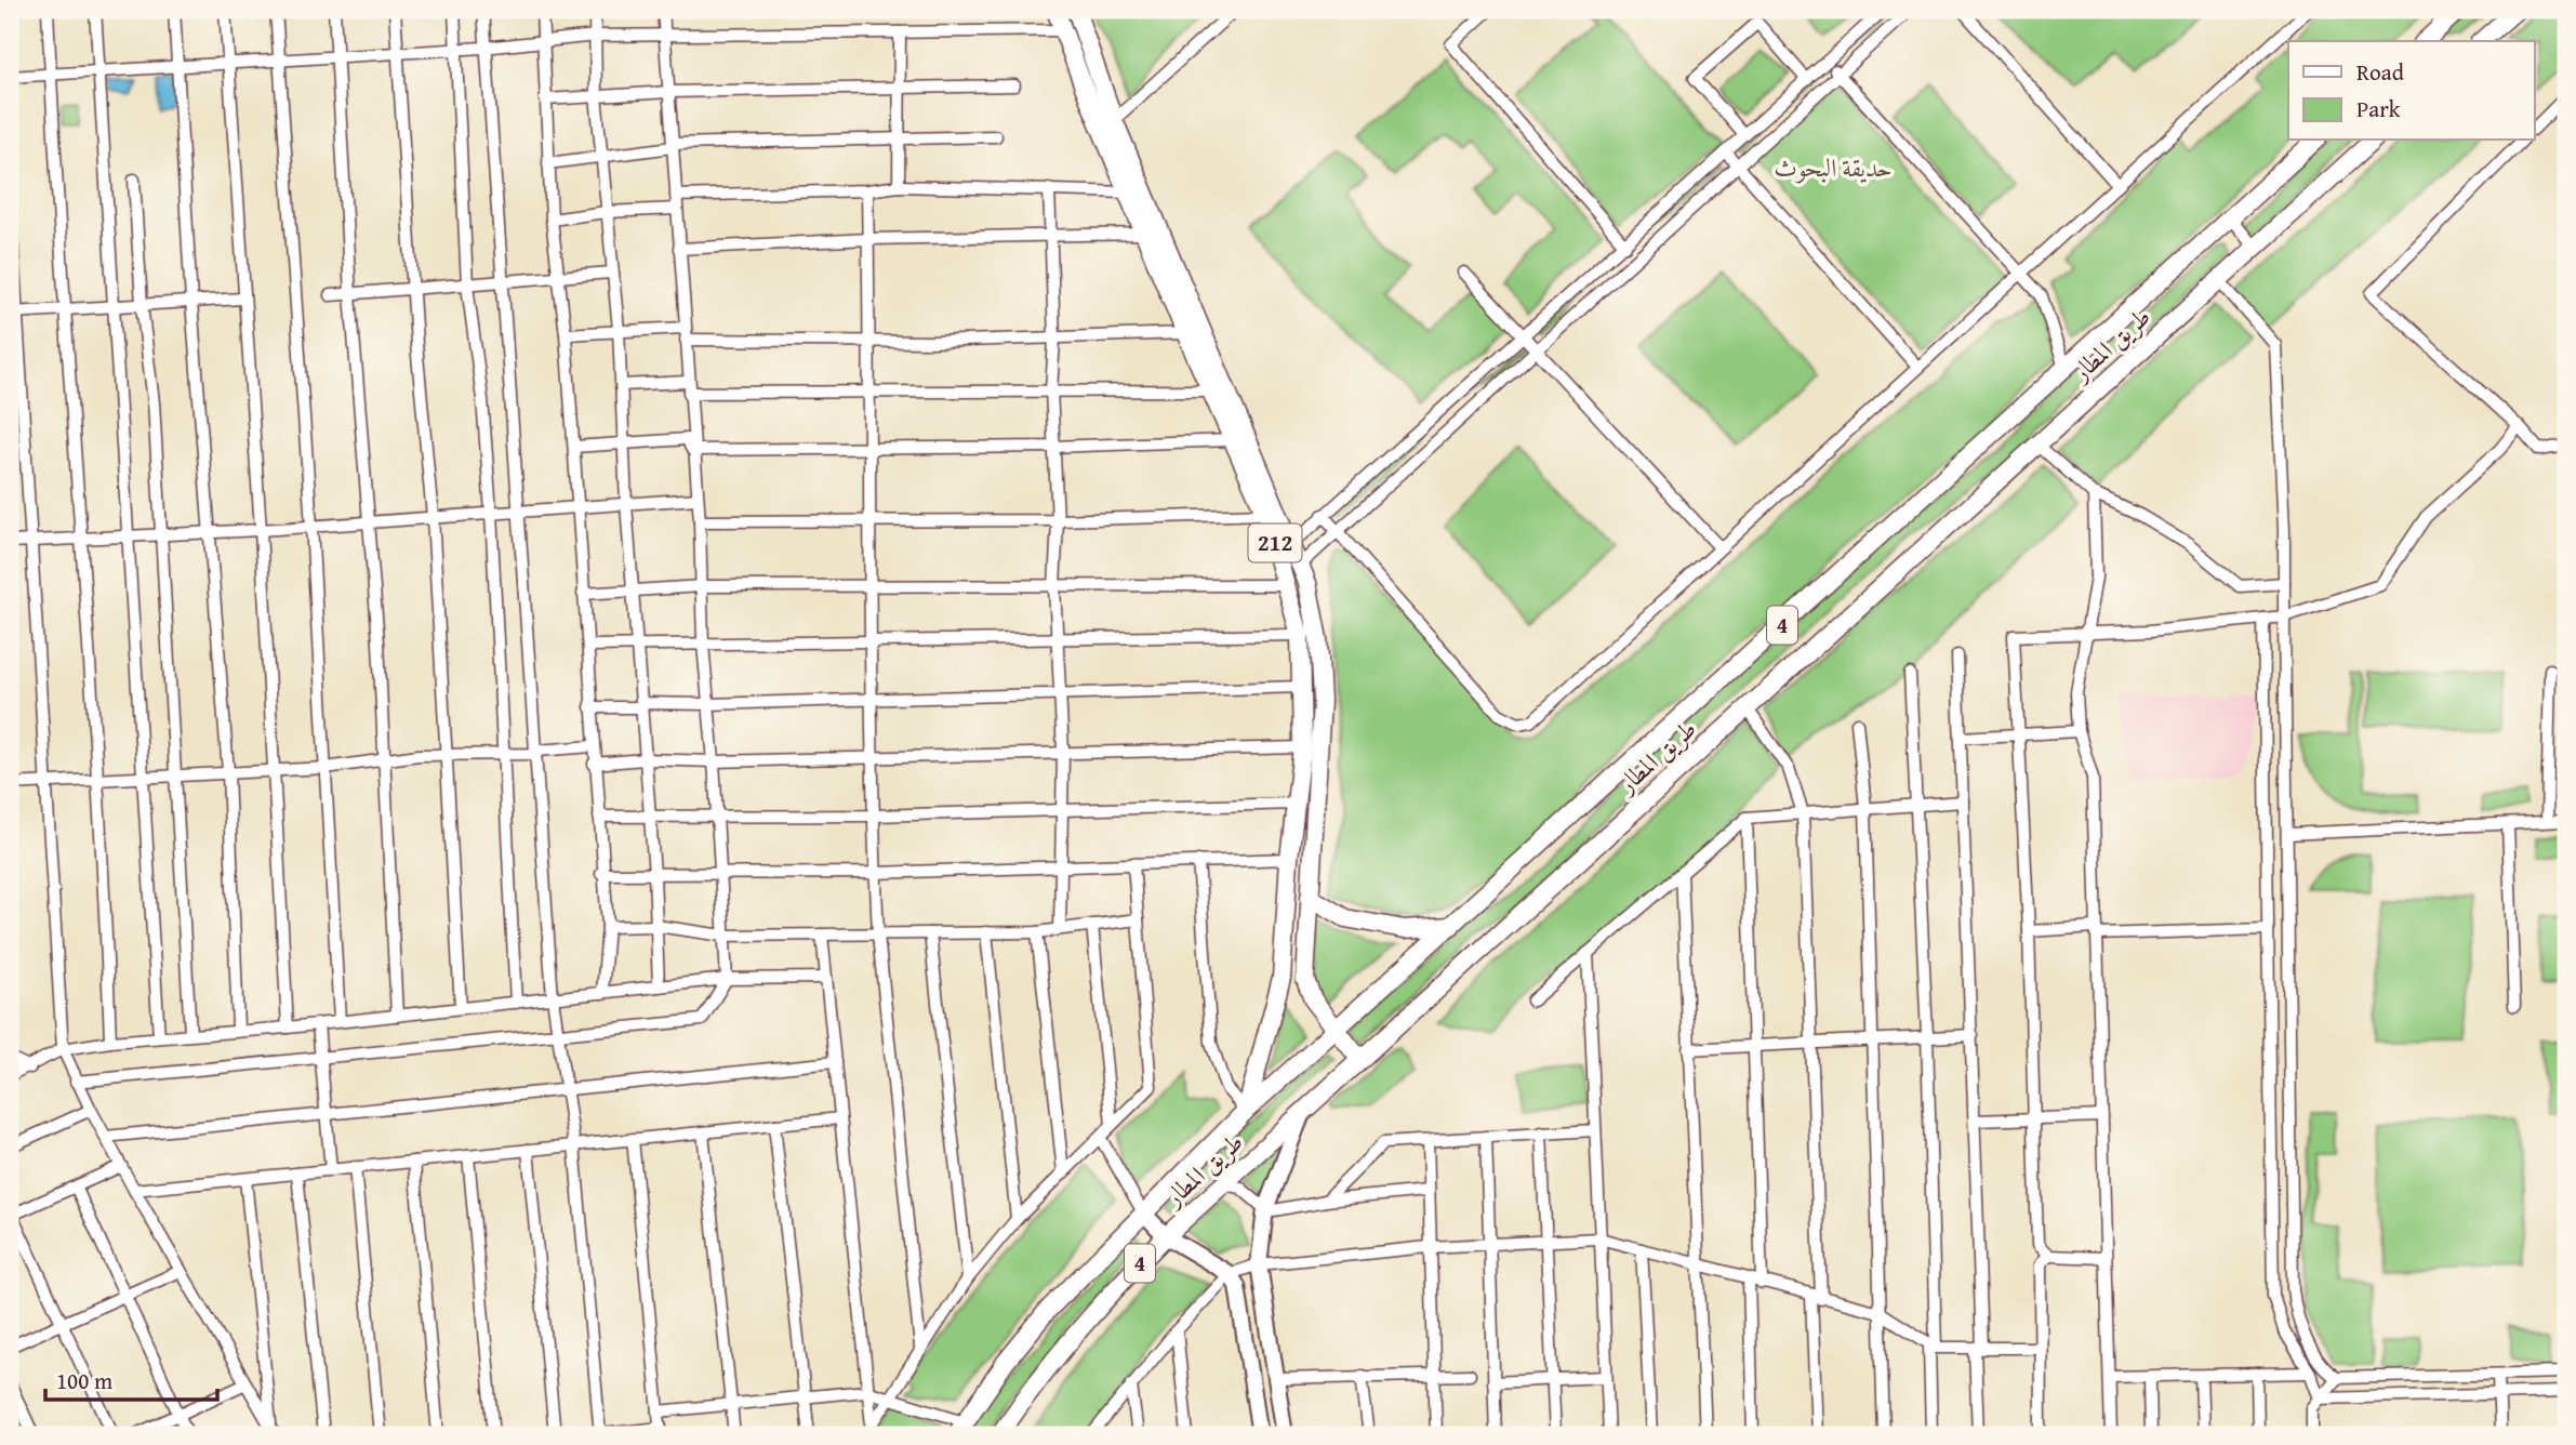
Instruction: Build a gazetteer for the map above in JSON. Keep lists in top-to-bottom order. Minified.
{"streets":{"main road":["طريق المطار","212","4"]},"crossings":[["طريق المطار","212"]],"parks":["حديقة البحوث"],"legend":["Road","Park"],"scale_bar":"100 m"}
